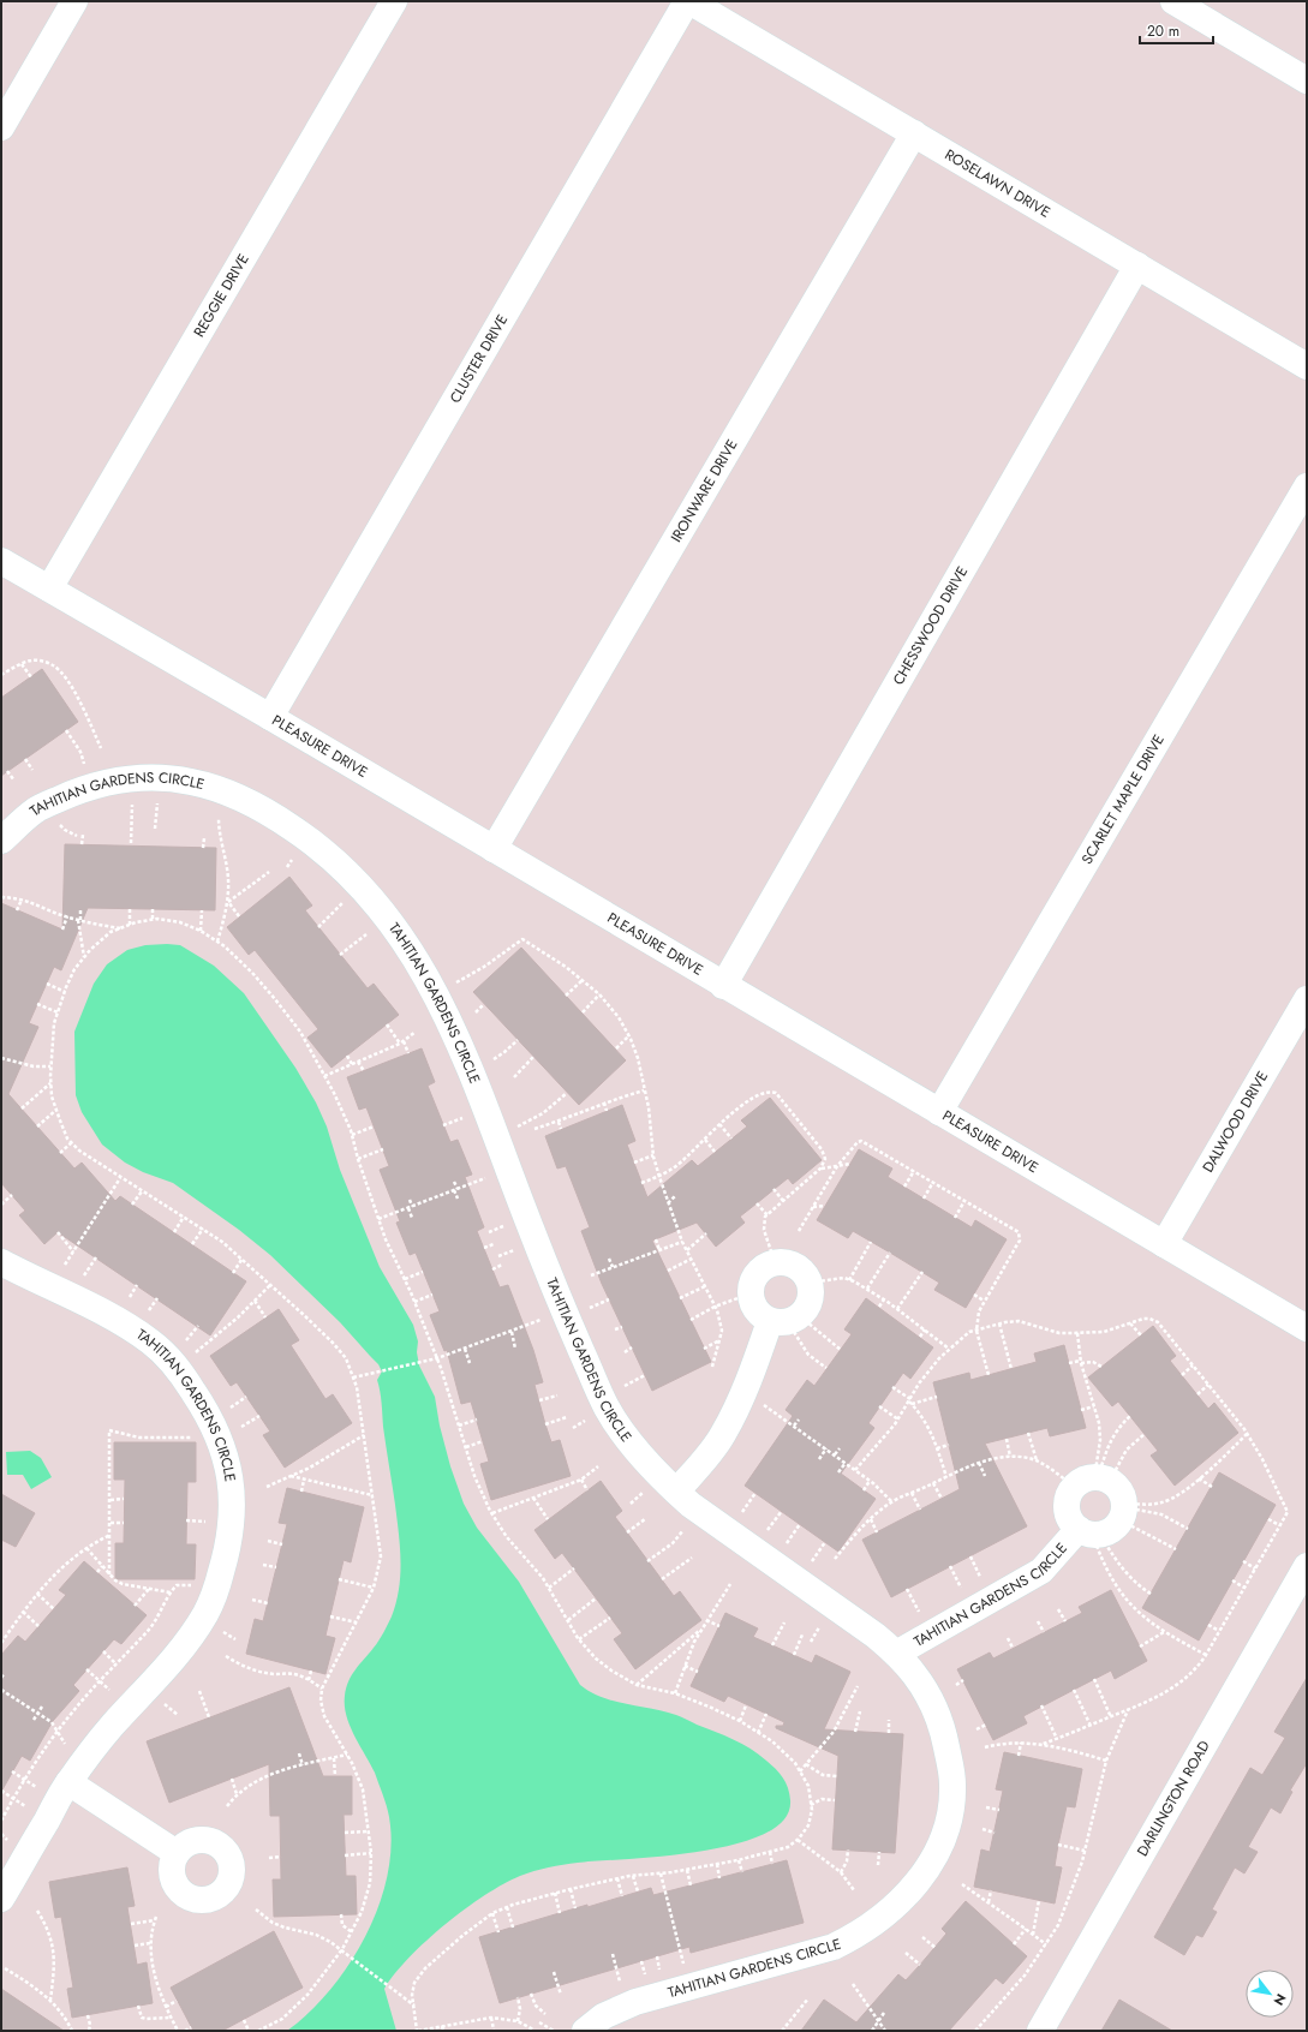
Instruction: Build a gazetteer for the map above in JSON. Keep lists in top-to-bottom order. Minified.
{"streets":{"street":["ROSELAWN DRIVE","REGGIE DRIVE","CLUSTER DRIVE","IRONWARE DRIVE","CHESSWOOD DRIVE","PLEASURE DRIVE","SCARLET MAPLE DRIVE","TAHITIAN GARDENS CIRCLE","DALWOOD DRIVE","DARLINGTON ROAD"]},"crossings":[["ROSELAWN DRIVE","CLUSTER DRIVE"],["ROSELAWN DRIVE","IRONWARE DRIVE"],["ROSELAWN DRIVE","CHESSWOOD DRIVE"],["REGGIE DRIVE","PLEASURE DRIVE"],["CLUSTER DRIVE","PLEASURE DRIVE"],["IRONWARE DRIVE","PLEASURE DRIVE"],["CHESSWOOD DRIVE","PLEASURE DRIVE"],["PLEASURE DRIVE","SCARLET MAPLE DRIVE"],["PLEASURE DRIVE","DALWOOD DRIVE"]],"scale_bar":"20 m","north":"bottom right"}
